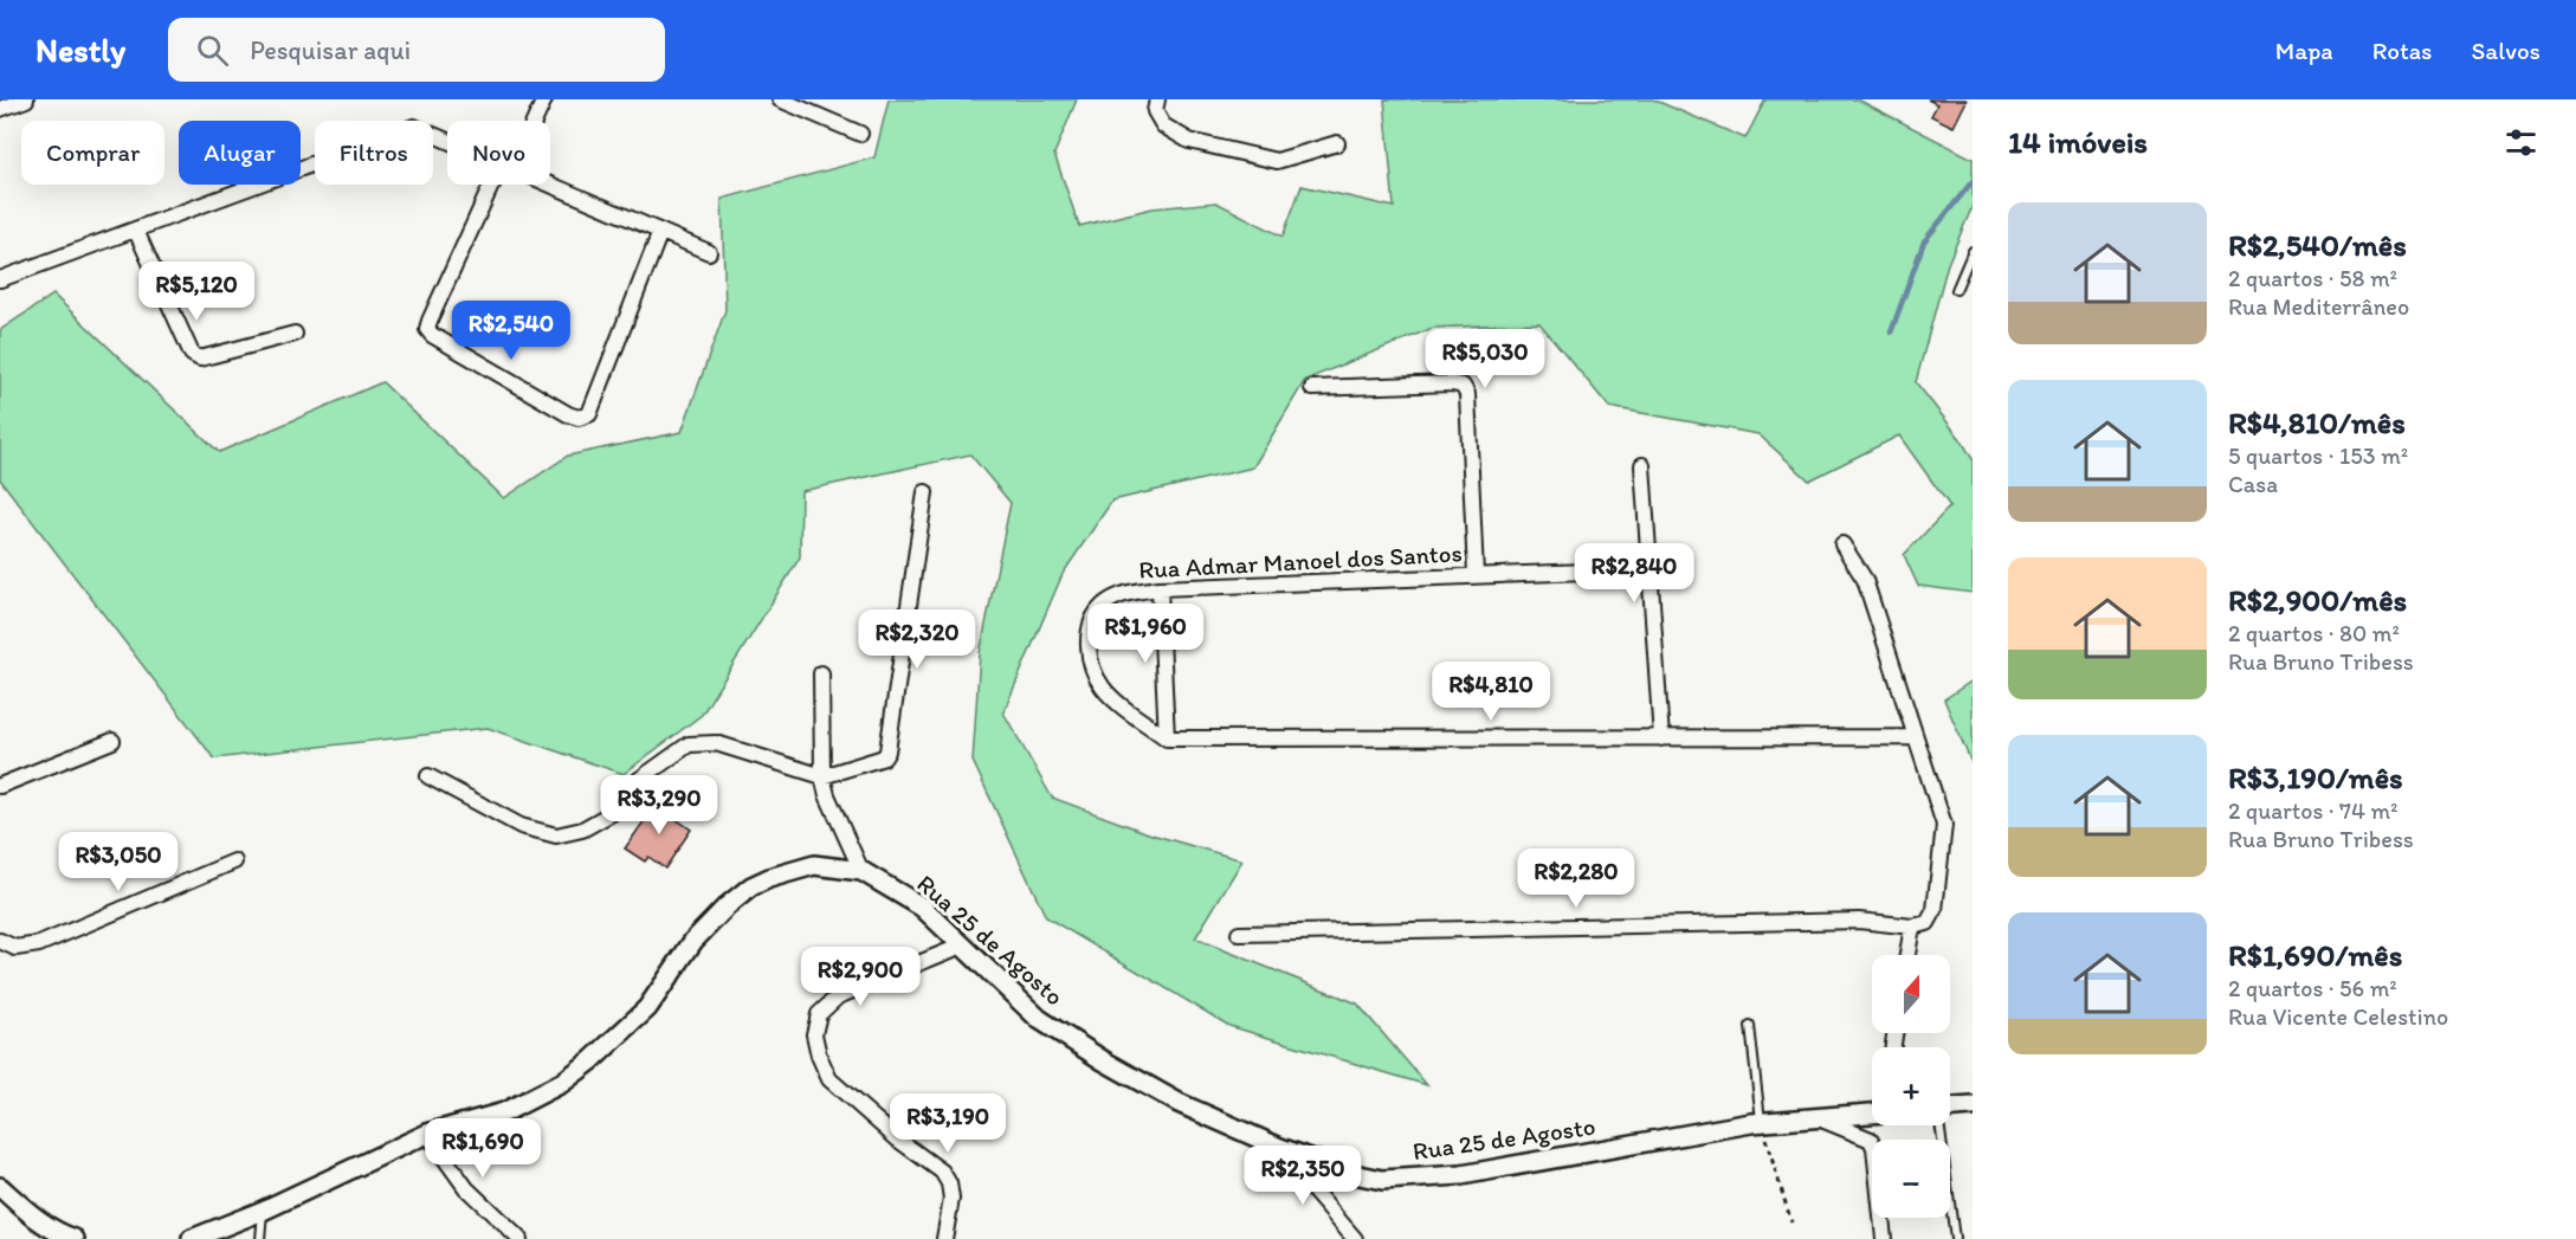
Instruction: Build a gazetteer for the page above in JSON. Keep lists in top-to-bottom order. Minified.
{"streets":{"street":["Rua Admar Manoel dos Santos","Rua 25 de Agosto"]},"north":"top","page":{"header":"Nestly","search":"Pesquisar aqui","nav":["Mapa","Rotas","Salvos"],"heading":"14 imóveis","chip":["Comprar","Alugar","Filtros","Novo"],"list":[{"name":"R$2,540/mês","note":"2 quartos · 58 m² · Rua Mediterrâneo"},{"name":"R$4,810/mês","note":"5 quartos · 153 m² · Casa"},{"name":"R$2,900/mês","note":"2 quartos · 80 m² · Rua Bruno Tribess"},{"name":"R$3,190/mês","note":"2 quartos · 74 m² · Rua Bruno Tribess"},{"name":"R$1,690/mês","note":"2 quartos · 56 m² · Rua Vicente Celestino"}],"price":["R$5,120","R$2,540","R$5,030","R$2,840","R$1,960","R$2,320","R$4,810","R$3,290","R$3,050","R$2,280","R$2,900","R$3,190","R$1,690","R$2,350"],"map_buttons":["+","−"]}}
